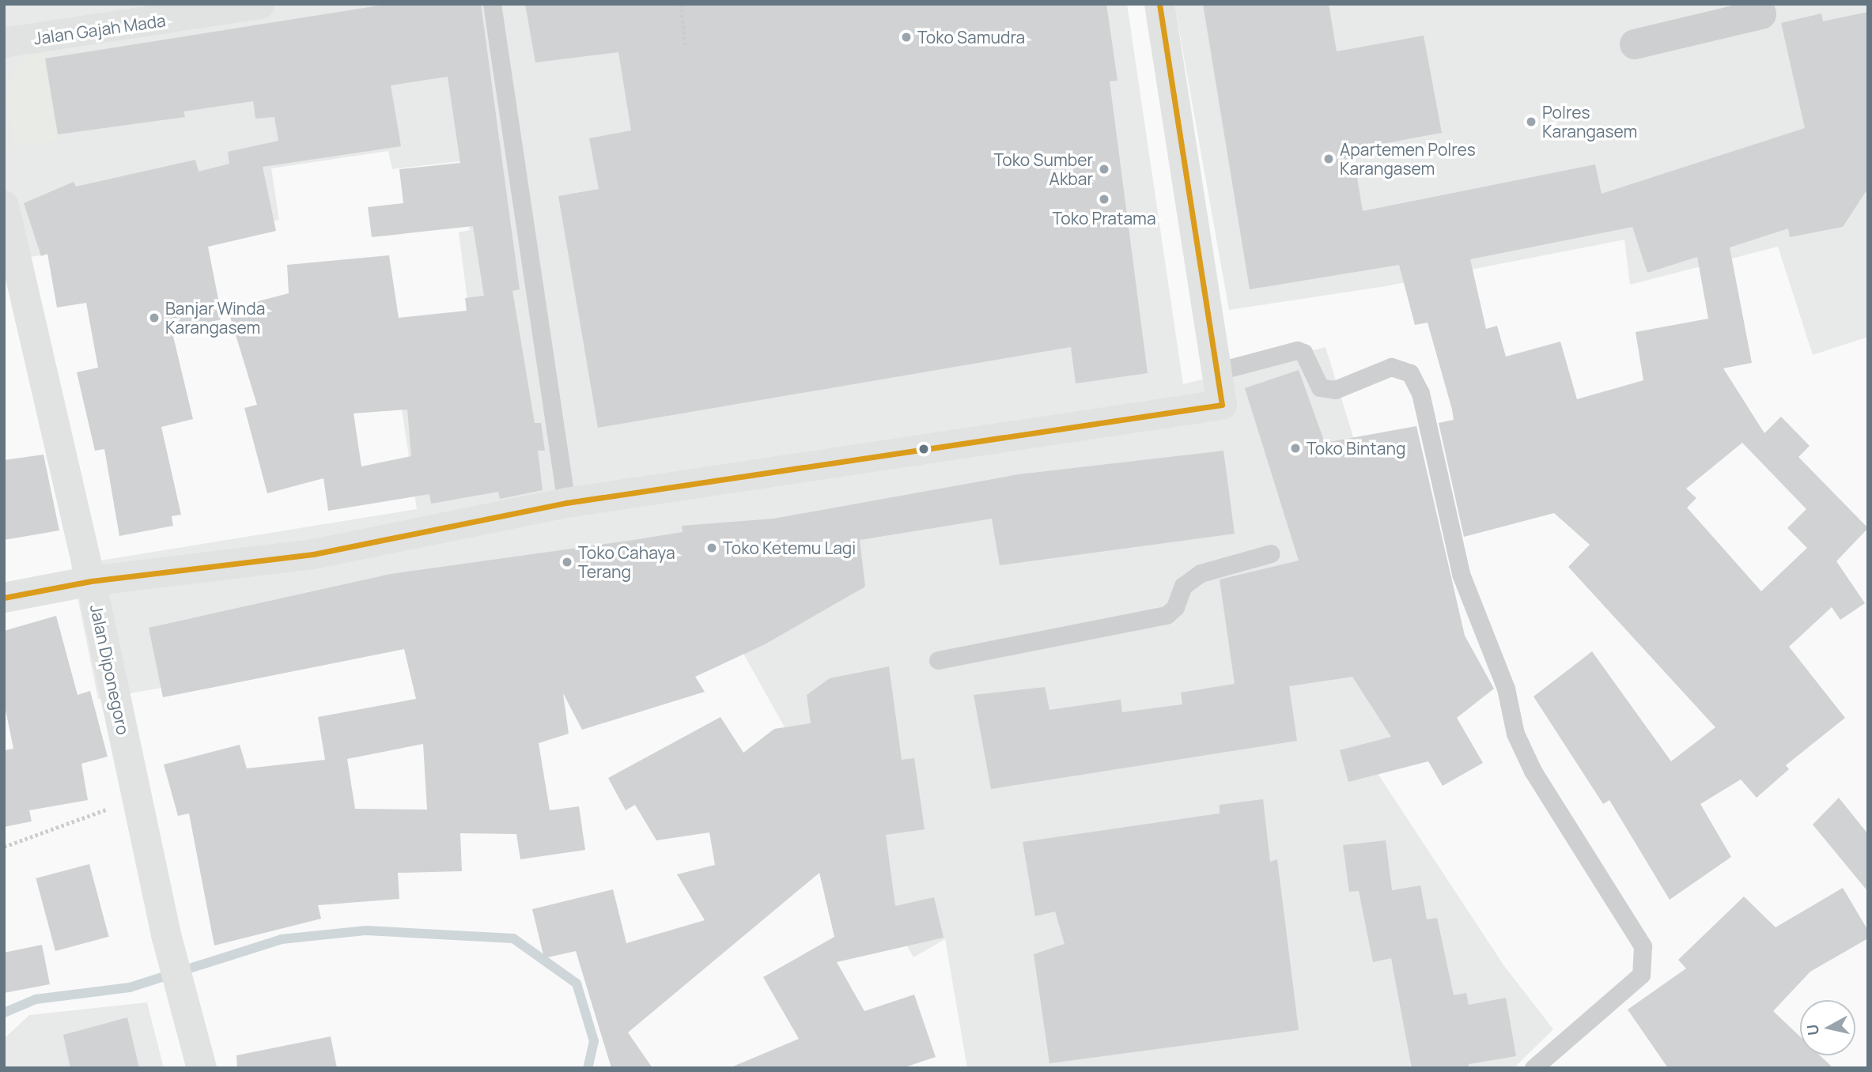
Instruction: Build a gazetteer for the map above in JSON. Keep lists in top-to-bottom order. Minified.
{"streets":{"street":["Jalan Gajah Mada","Jalan Diponegoro"]},"places":["Toko Samudra","Polres Karangasem","Apartemen Polres Karangasem","Toko Sumber Akbar","Toko Pratama","Banjar Winda Karangasem","Toko Bintang","Toko Ketemu Lagi","Toko Cahaya Terang"],"north":"left"}
